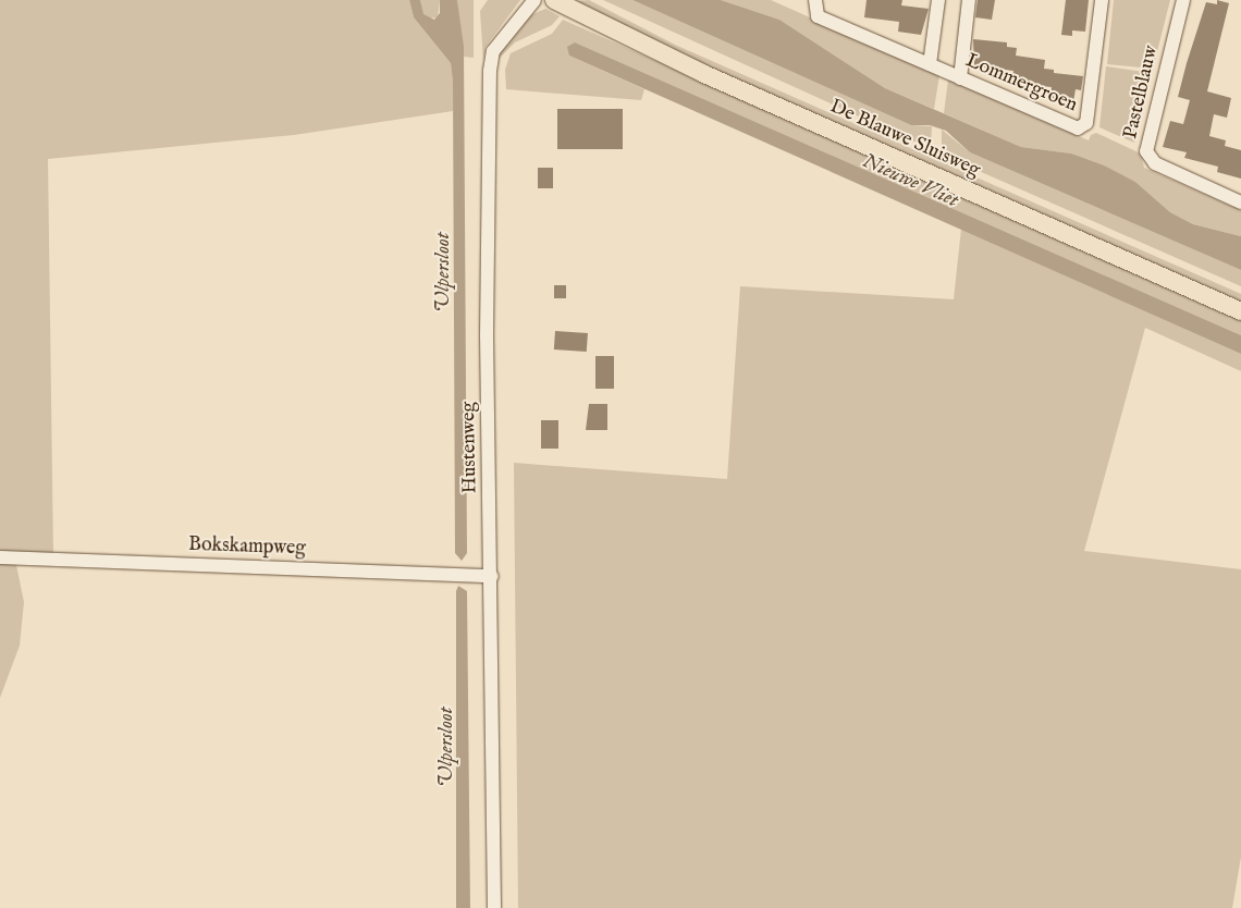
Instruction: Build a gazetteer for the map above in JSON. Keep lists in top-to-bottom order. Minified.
{"streets":{"main road":["De Blauwe Sluisweg"],"street":["Lommergroen","Pastelblauw","Hustenweg","Bokskampweg"]},"crossings":[["Hustenweg","Bokskampweg"]],"water":["Nieuwe Vliet","Ulpersloot"]}
